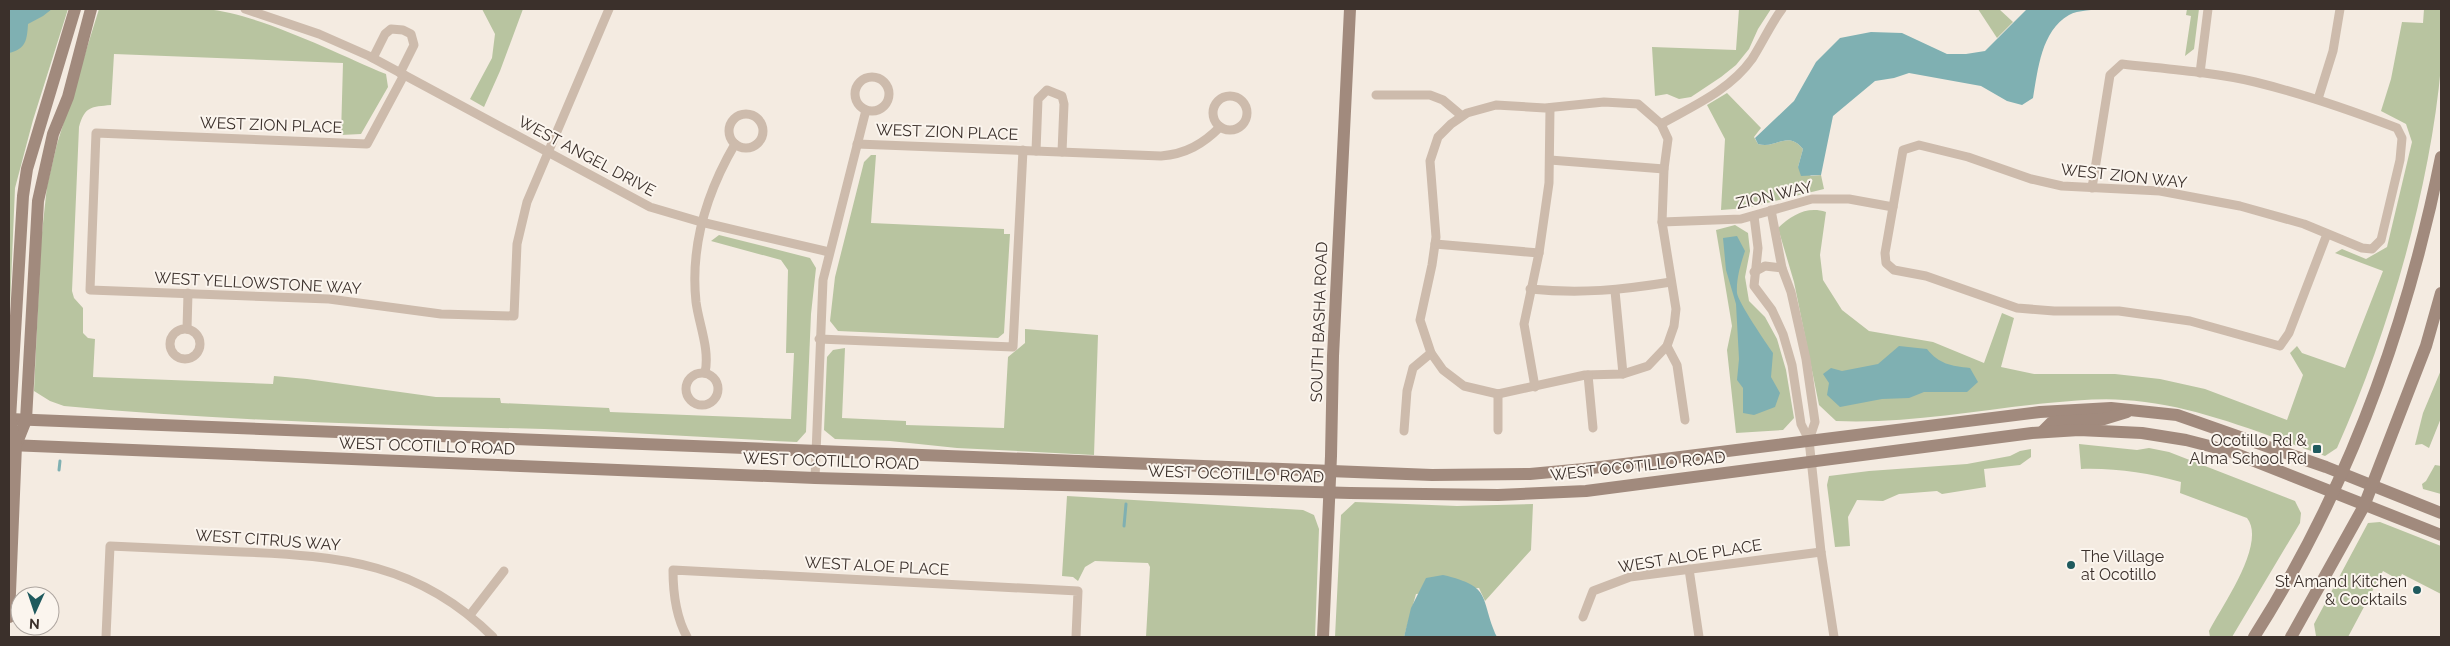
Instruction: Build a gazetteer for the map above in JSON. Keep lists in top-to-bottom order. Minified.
{"streets":{"main road":["SOUTH BASHA ROAD","WEST OCOTILLO ROAD"],"street":["WEST ZION PLACE","WEST ANGEL DRIVE","WEST ZION WAY","ZION WAY","WEST YELLOWSTONE WAY","WEST CITRUS WAY","WEST ALOE PLACE"]},"crossings":[["WEST ZION PLACE","WEST ANGEL DRIVE"],["WEST ZION PLACE","WEST YELLOWSTONE WAY"],["WEST ANGEL DRIVE","WEST YELLOWSTONE WAY"],["WEST ZION WAY","ZION WAY"],["SOUTH BASHA ROAD","WEST OCOTILLO ROAD"]],"places":{"transit":["Ocotillo Rd & Alma School Rd"],"other":["The Village at Ocotillo","St Amand Kitchen & Cocktails"]},"north":"bottom"}
